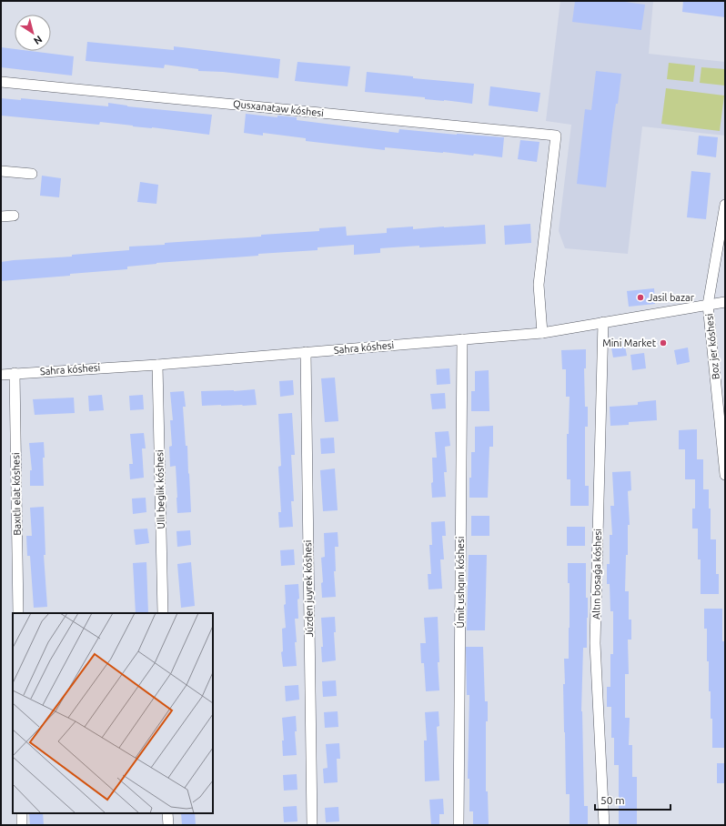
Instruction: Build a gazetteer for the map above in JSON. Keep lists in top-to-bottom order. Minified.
{"streets":{"street":["Qusxanataw kóshesi","Boz jer kóshesi","Sahra kóshesi","Ullı beglik kóshesi","Baxıtlı elat kóshesi","Altın bosaǵa kóshesi","Úmit ushqını kóshesi","Júzden juyrek kóshesi"]},"crossings":[["Qusxanataw kóshesi","Sahra kóshesi"],["Boz jer kóshesi","Sahra kóshesi"],["Sahra kóshesi","Ullı beglik kóshesi"],["Sahra kóshesi","Baxıtlı elat kóshesi"],["Sahra kóshesi","Altın bosaǵa kóshesi"],["Sahra kóshesi","Úmit ushqını kóshesi"],["Sahra kóshesi","Júzden juyrek kóshesi"]],"places":["Jasil bazar","Mini Market"],"scale_bar":"50 m","north":"bottom right"}
